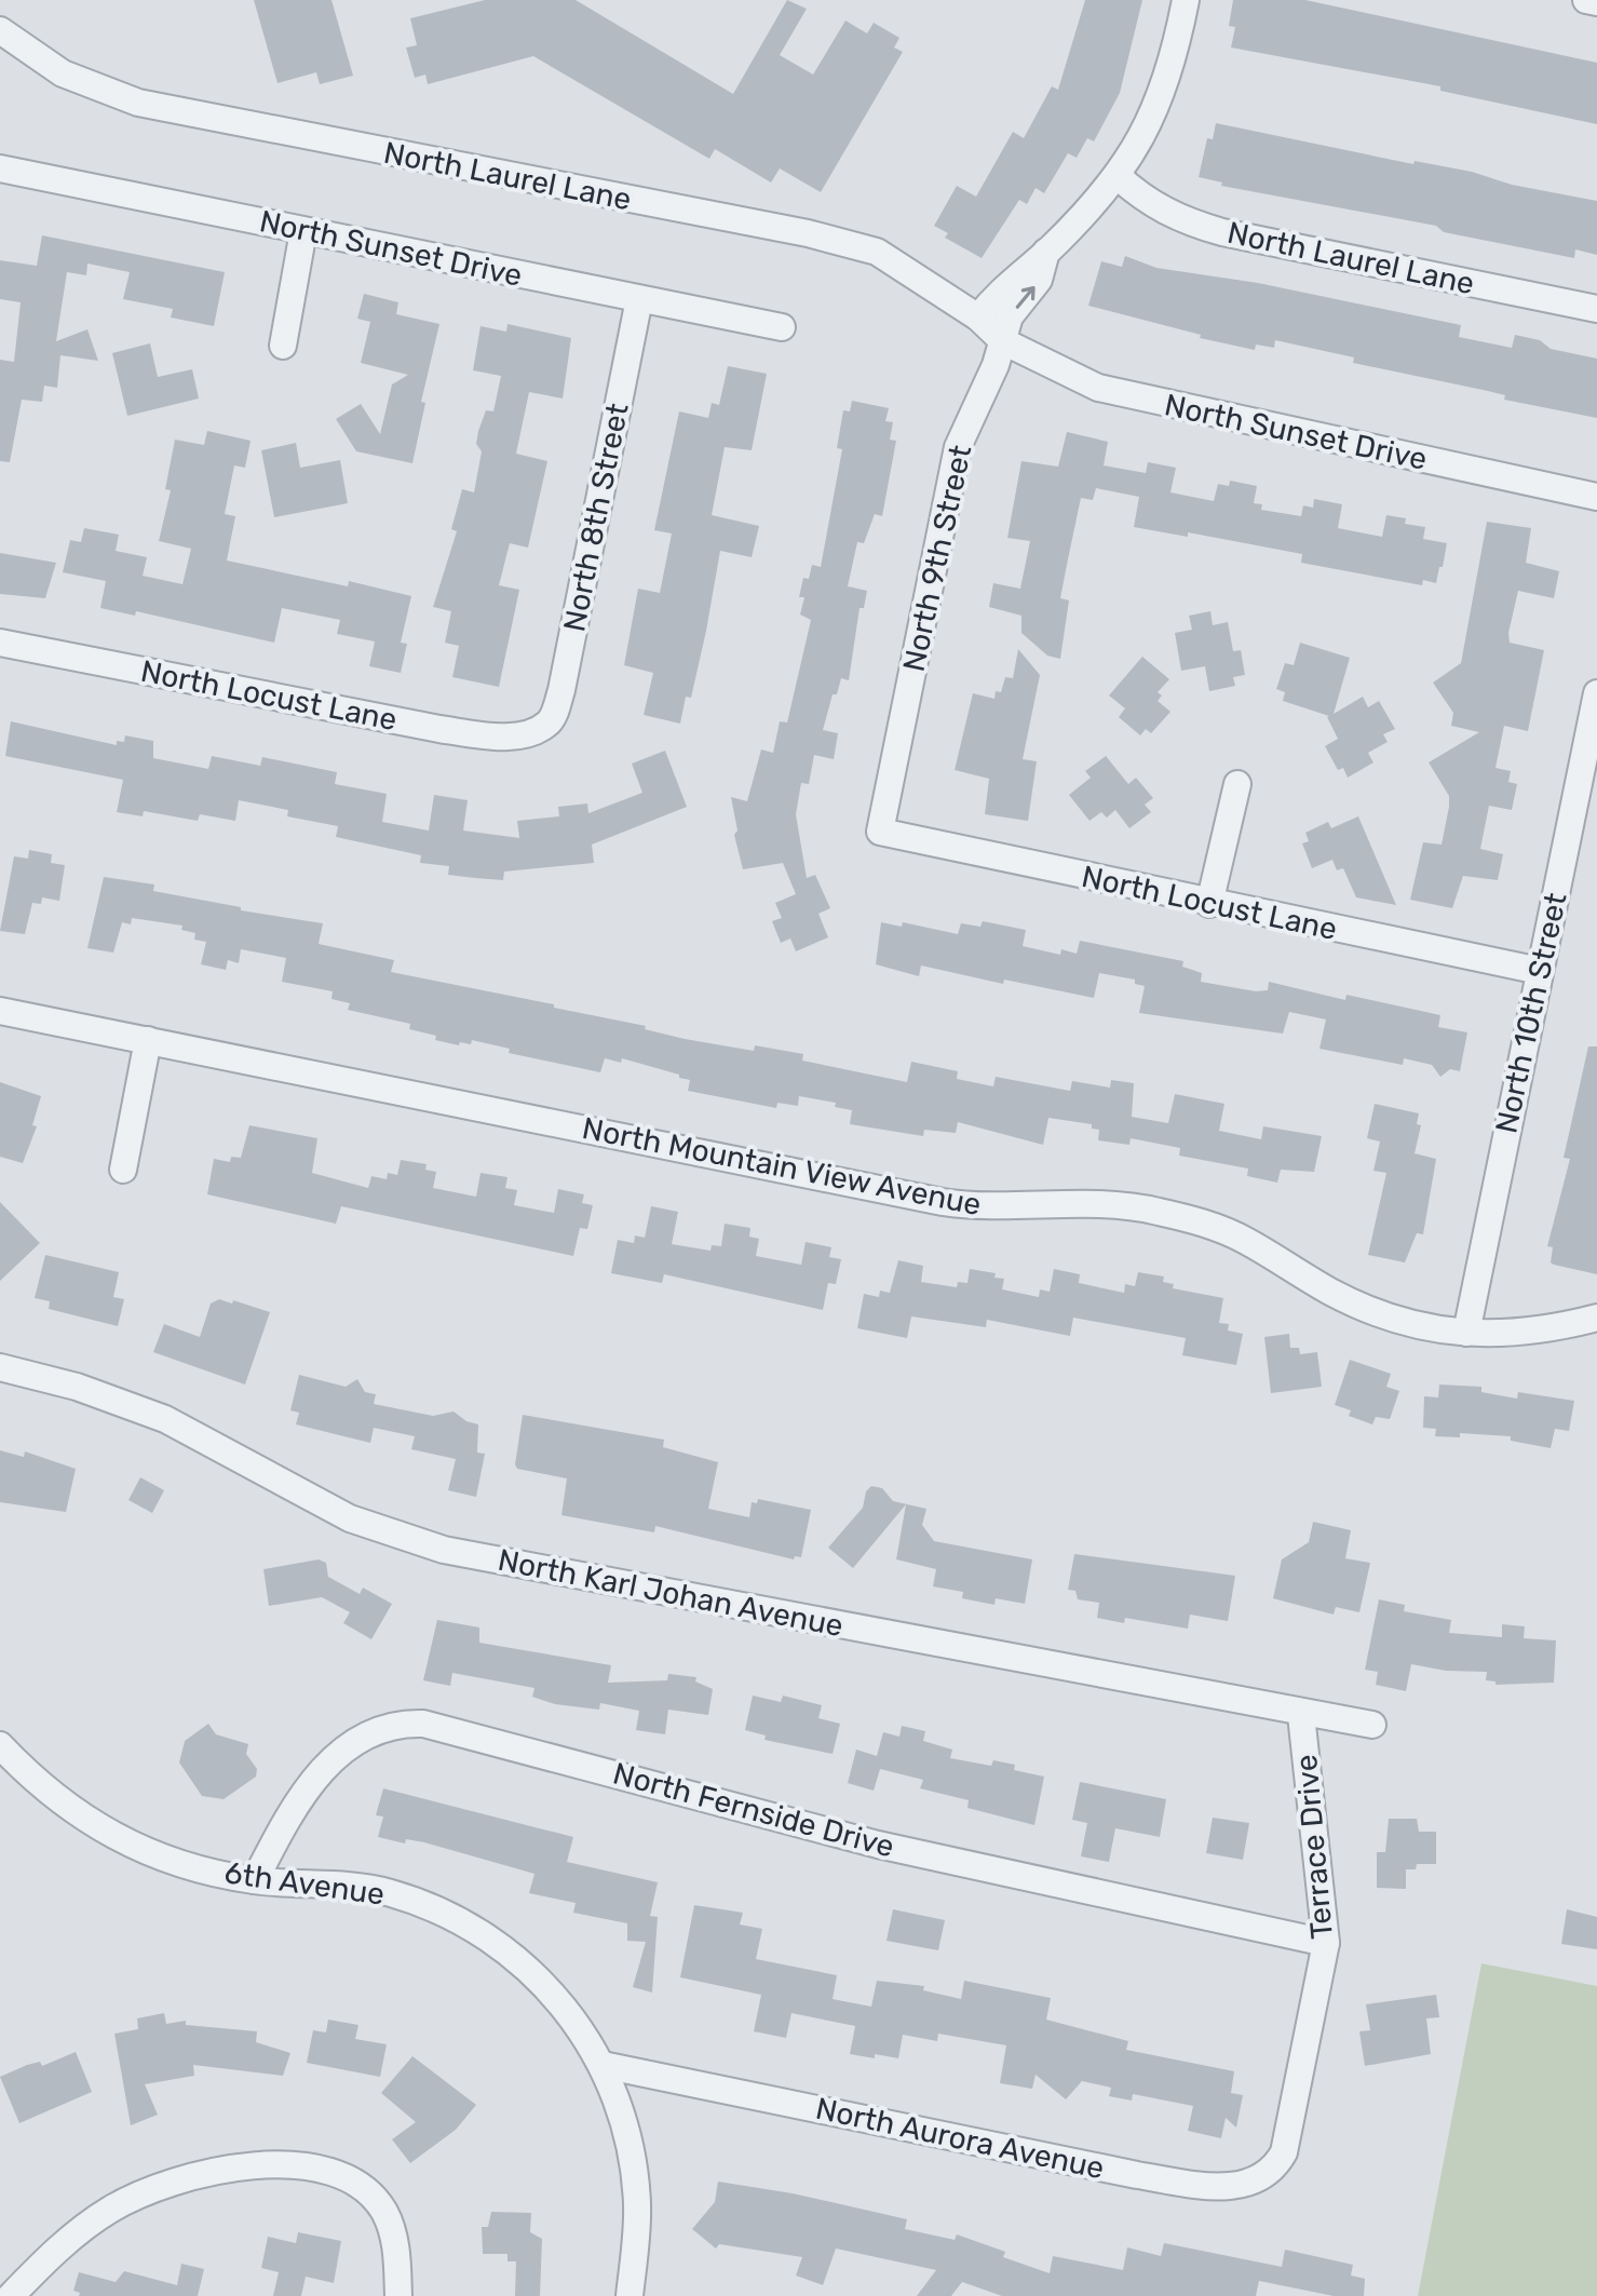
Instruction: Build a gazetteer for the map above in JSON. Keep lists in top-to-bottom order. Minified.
{"streets":{"street":["North Laurel Lane","North Sunset Drive","North 8th Street","North 9th Street","North Locust Lane","North 10th Street","North Mountain View Avenue","North Karl Johan Avenue","North Fernside Drive","Terrace Drive","6th Avenue","North Aurora Avenue"]},"crossings":[["North Laurel Lane","North Sunset Drive"],["North Laurel Lane","North 9th Street"],["North Sunset Drive","North 8th Street"],["North Sunset Drive","North 9th Street"],["North 8th Street","North Locust Lane"],["North 9th Street","North Locust Lane"],["North Locust Lane","North 10th Street"],["North 10th Street","North Mountain View Avenue"],["North Karl Johan Avenue","Terrace Drive"],["North Fernside Drive","Terrace Drive"],["North Fernside Drive","6th Avenue"],["Terrace Drive","North Aurora Avenue"],["6th Avenue","North Aurora Avenue"]]}
